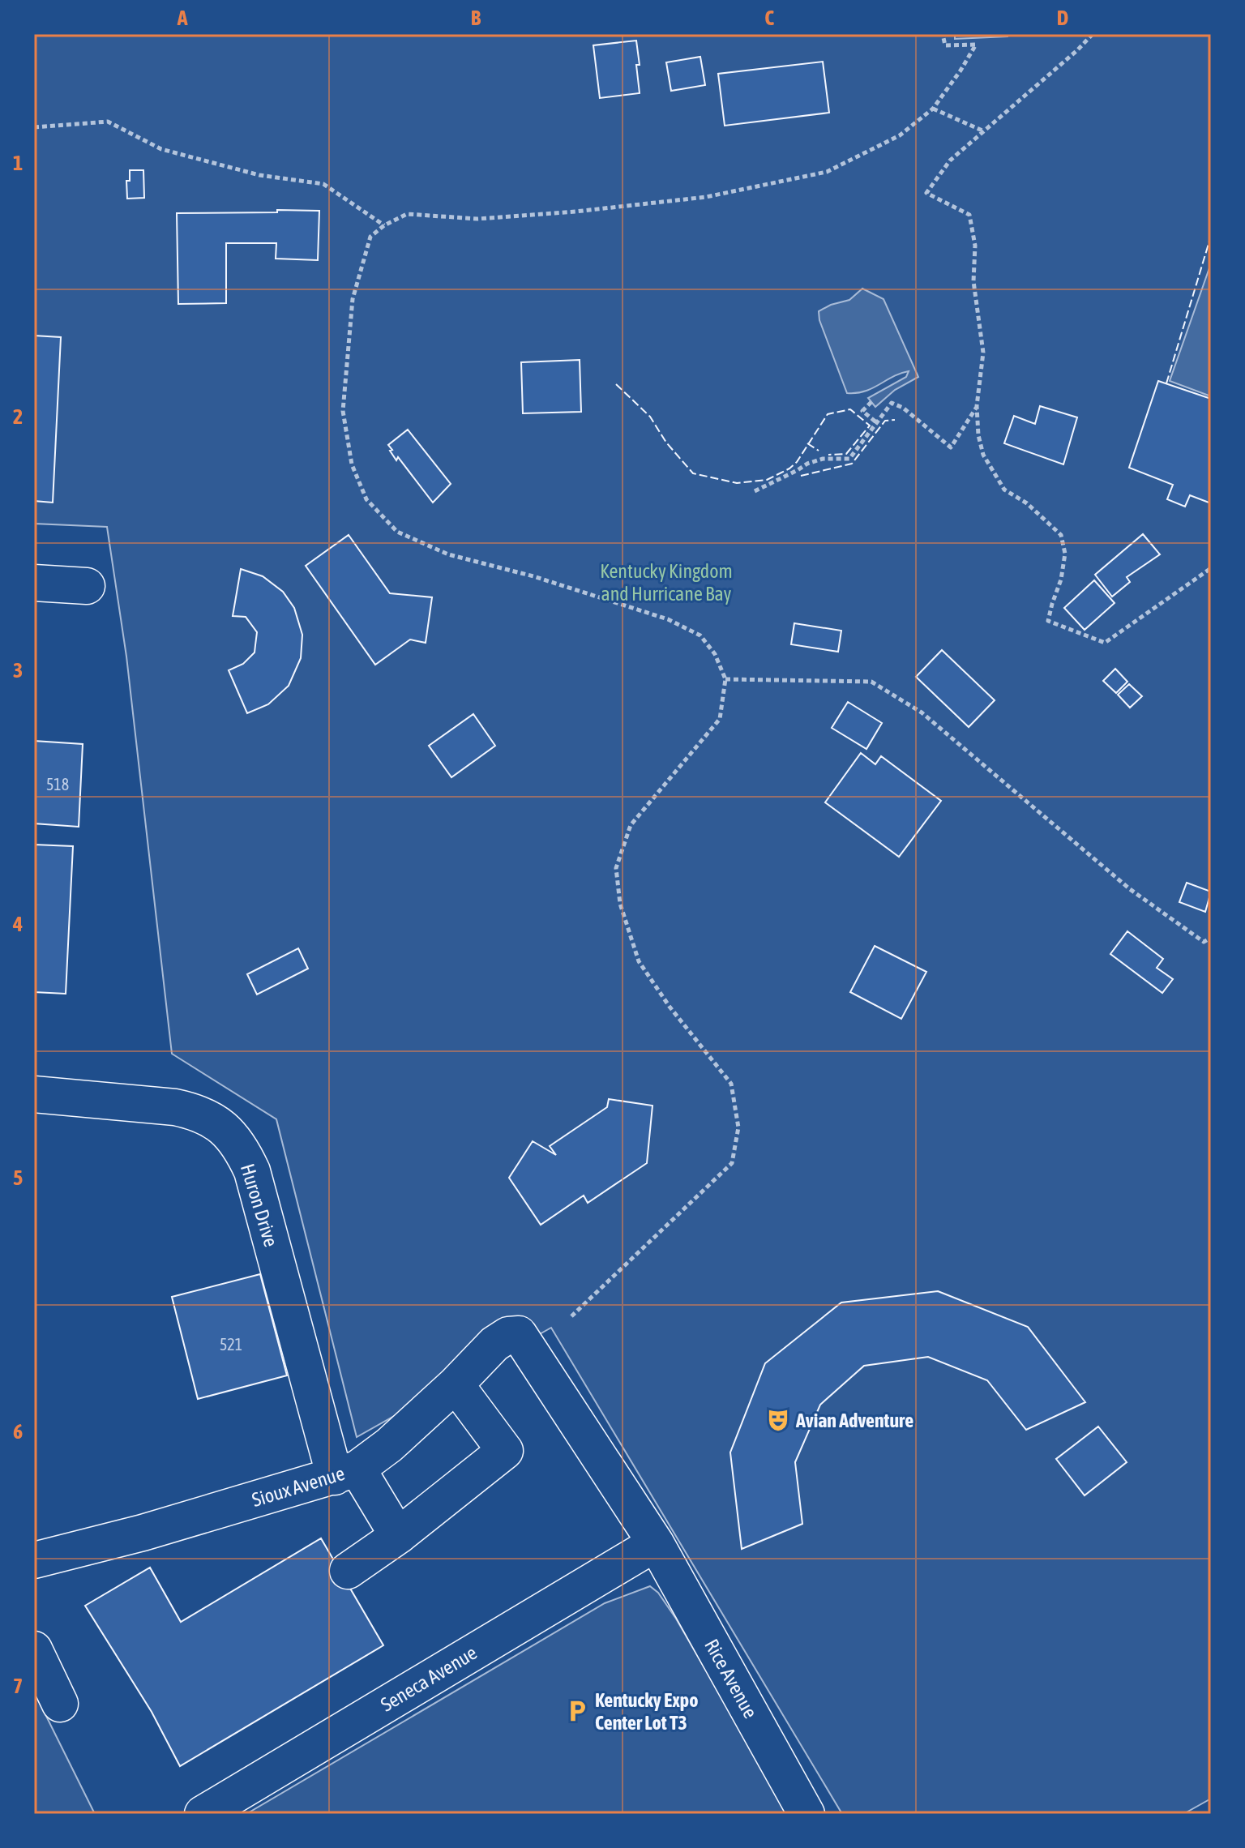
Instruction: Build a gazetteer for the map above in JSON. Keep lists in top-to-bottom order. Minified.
{"streets":{"street":["Huron Drive","Sioux Avenue","Seneca Avenue","Rice Avenue"]},"crossings":[["Huron Drive","Sioux Avenue"],["Sioux Avenue","Rice Avenue"],["Seneca Avenue","Rice Avenue"]],"parks":["Kentucky Kingdom and Hurricane Bay"],"places":{"theatre":["Avian Adventure"],"parking":["Kentucky Expo Center Lot T3"]},"house_numbers":["518","521"],"grid":{"columns":["A","B","C","D"],"rows":["1","2","3","4","5","6","7"]}}
